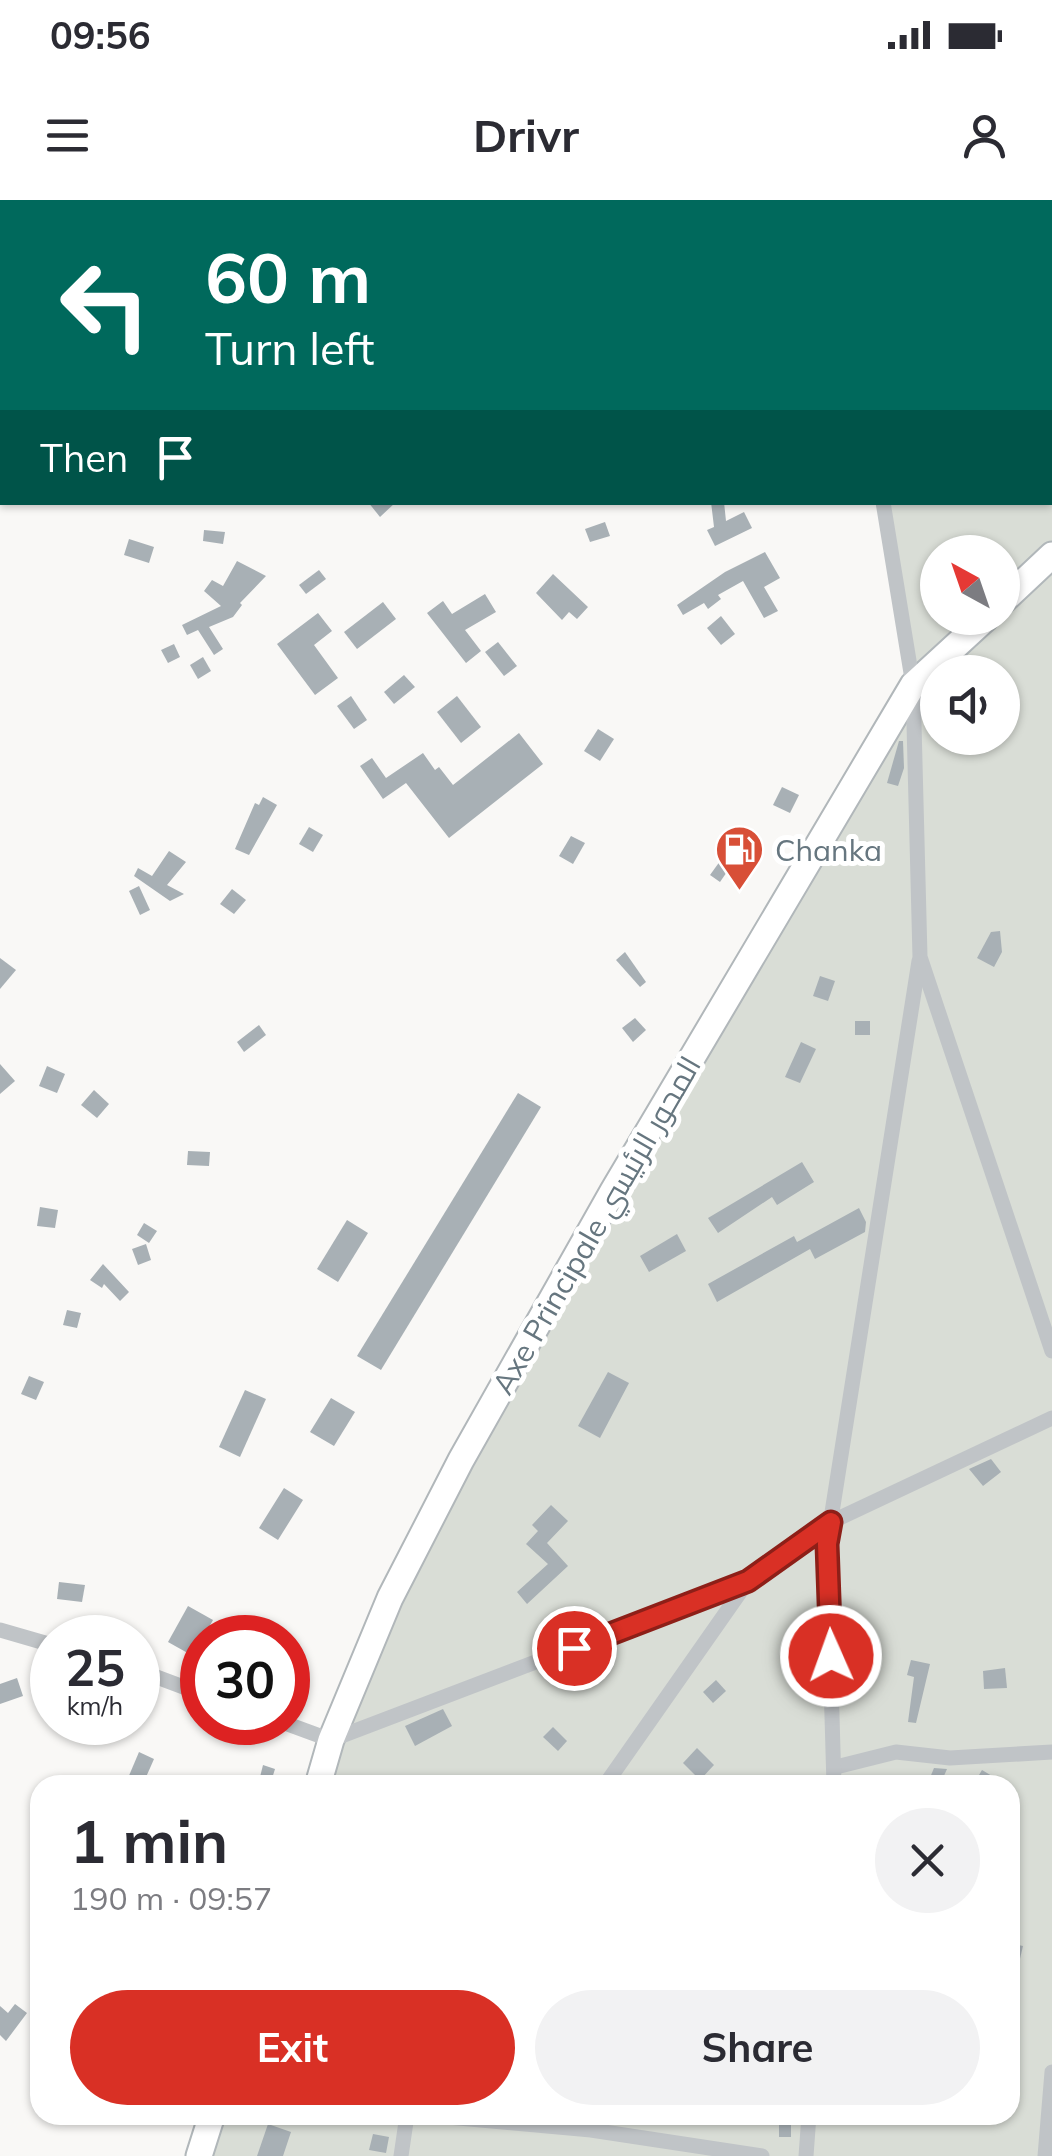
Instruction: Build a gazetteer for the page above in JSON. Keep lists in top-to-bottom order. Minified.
{"streets":{"main road":["Axe Principale المحور الرئيسي"]},"places":{"fuel station":["Chanka"]},"north":"top left","page":{"status":"09:56","header":"Drivr","turn":["60 m","Turn left"],"then":"Then","speed":"25 km/h","limit":"30","heading":["1 min","190 m · 09:57"],"buttons":["Exit","Share"]}}
